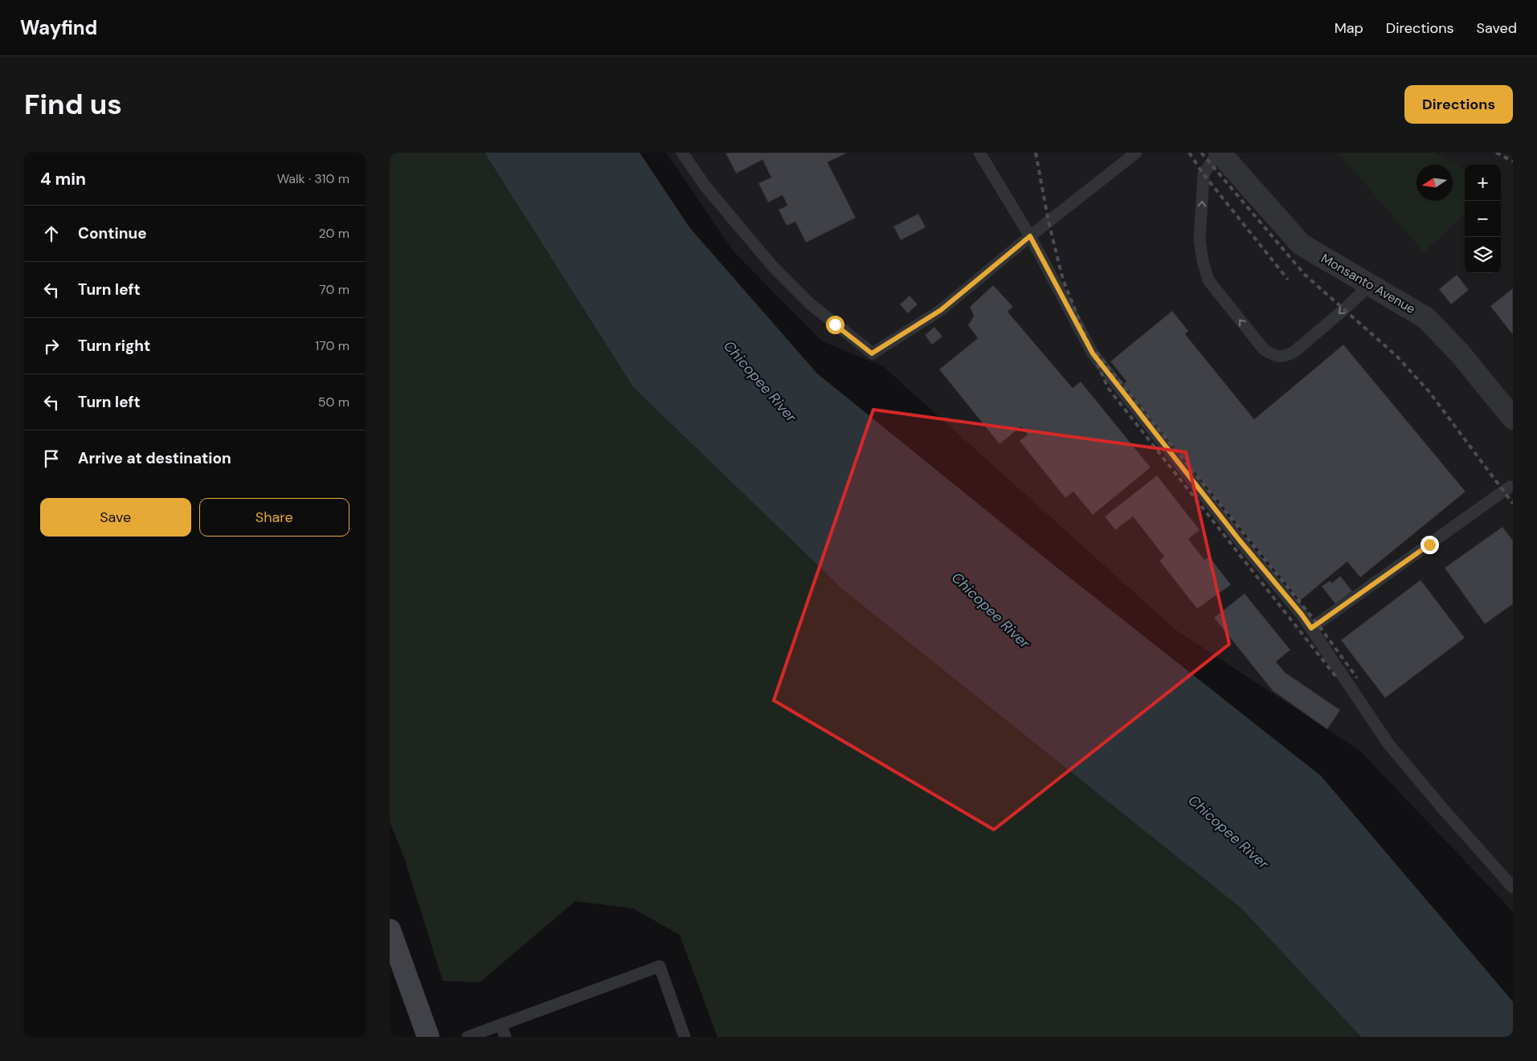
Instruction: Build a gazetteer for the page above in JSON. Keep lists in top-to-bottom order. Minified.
{"streets":{"street":["Monsanto Avenue"]},"water":["Chicopee River"],"north":"left","page":{"header":"Wayfind","nav":["Map","Directions","Saved"],"buttons":["Directions",["Save","Share"]],"title":"Find us","heading":["4 min","Walk · 310 m"],"map_buttons":["+","−"],"list":[["Continue","20 m"],["Turn left","70 m"],["Turn right","170 m"],["Turn left","50 m"],"Arrive at destination"]}}
